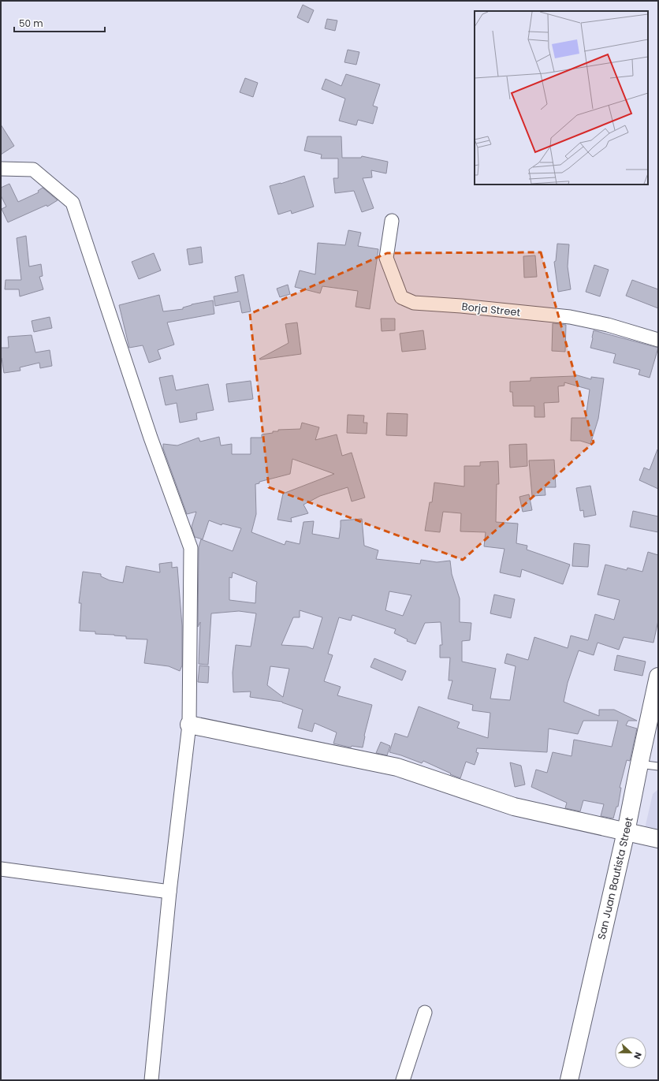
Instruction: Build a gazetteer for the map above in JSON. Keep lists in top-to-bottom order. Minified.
{"streets":{"street":["Borja Street","San Juan Bautista Street"]},"scale_bar":"50 m","north":"right"}
